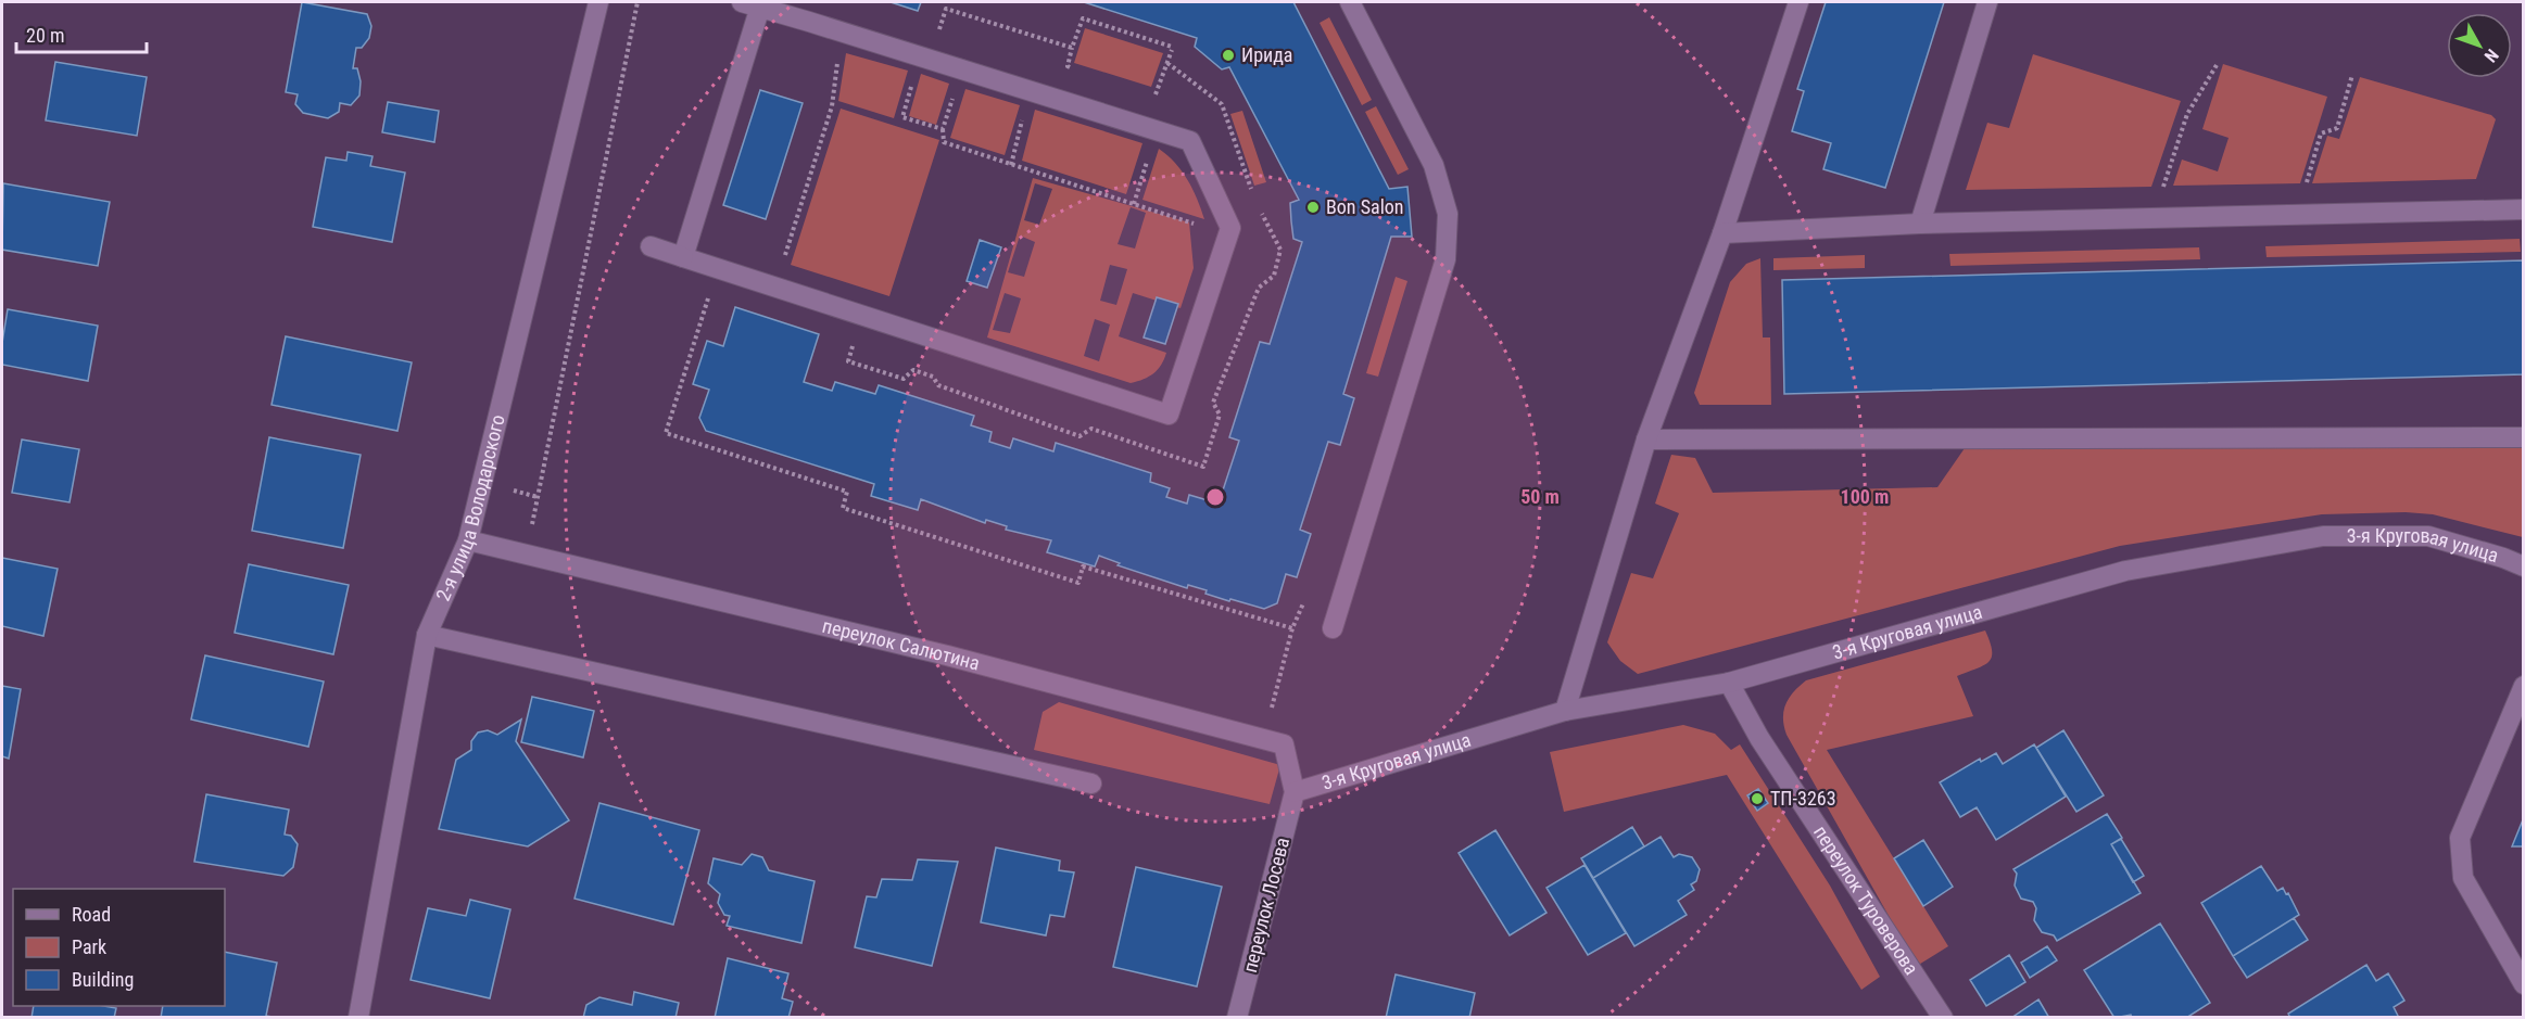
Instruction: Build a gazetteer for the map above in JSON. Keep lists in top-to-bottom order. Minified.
{"streets":{"street":["2-я улица Володарского","3-я Круговая улица","переулок Салютина","переулок Туроверова","переулок Лосева"]},"crossings":[["2-я улица Володарского","переулок Салютина"],["3-я Круговая улица","переулок Салютина"],["3-я Круговая улица","переулок Туроверова"],["3-я Круговая улица","переулок Лосева"],["переулок Салютина","переулок Лосева"]],"places":["Ирида","Bon Salon","ТП-3263"],"legend":["Road","Park","Building"],"scale_bar":"20 m","north":"bottom right","rings":["50 m","100 m"]}
